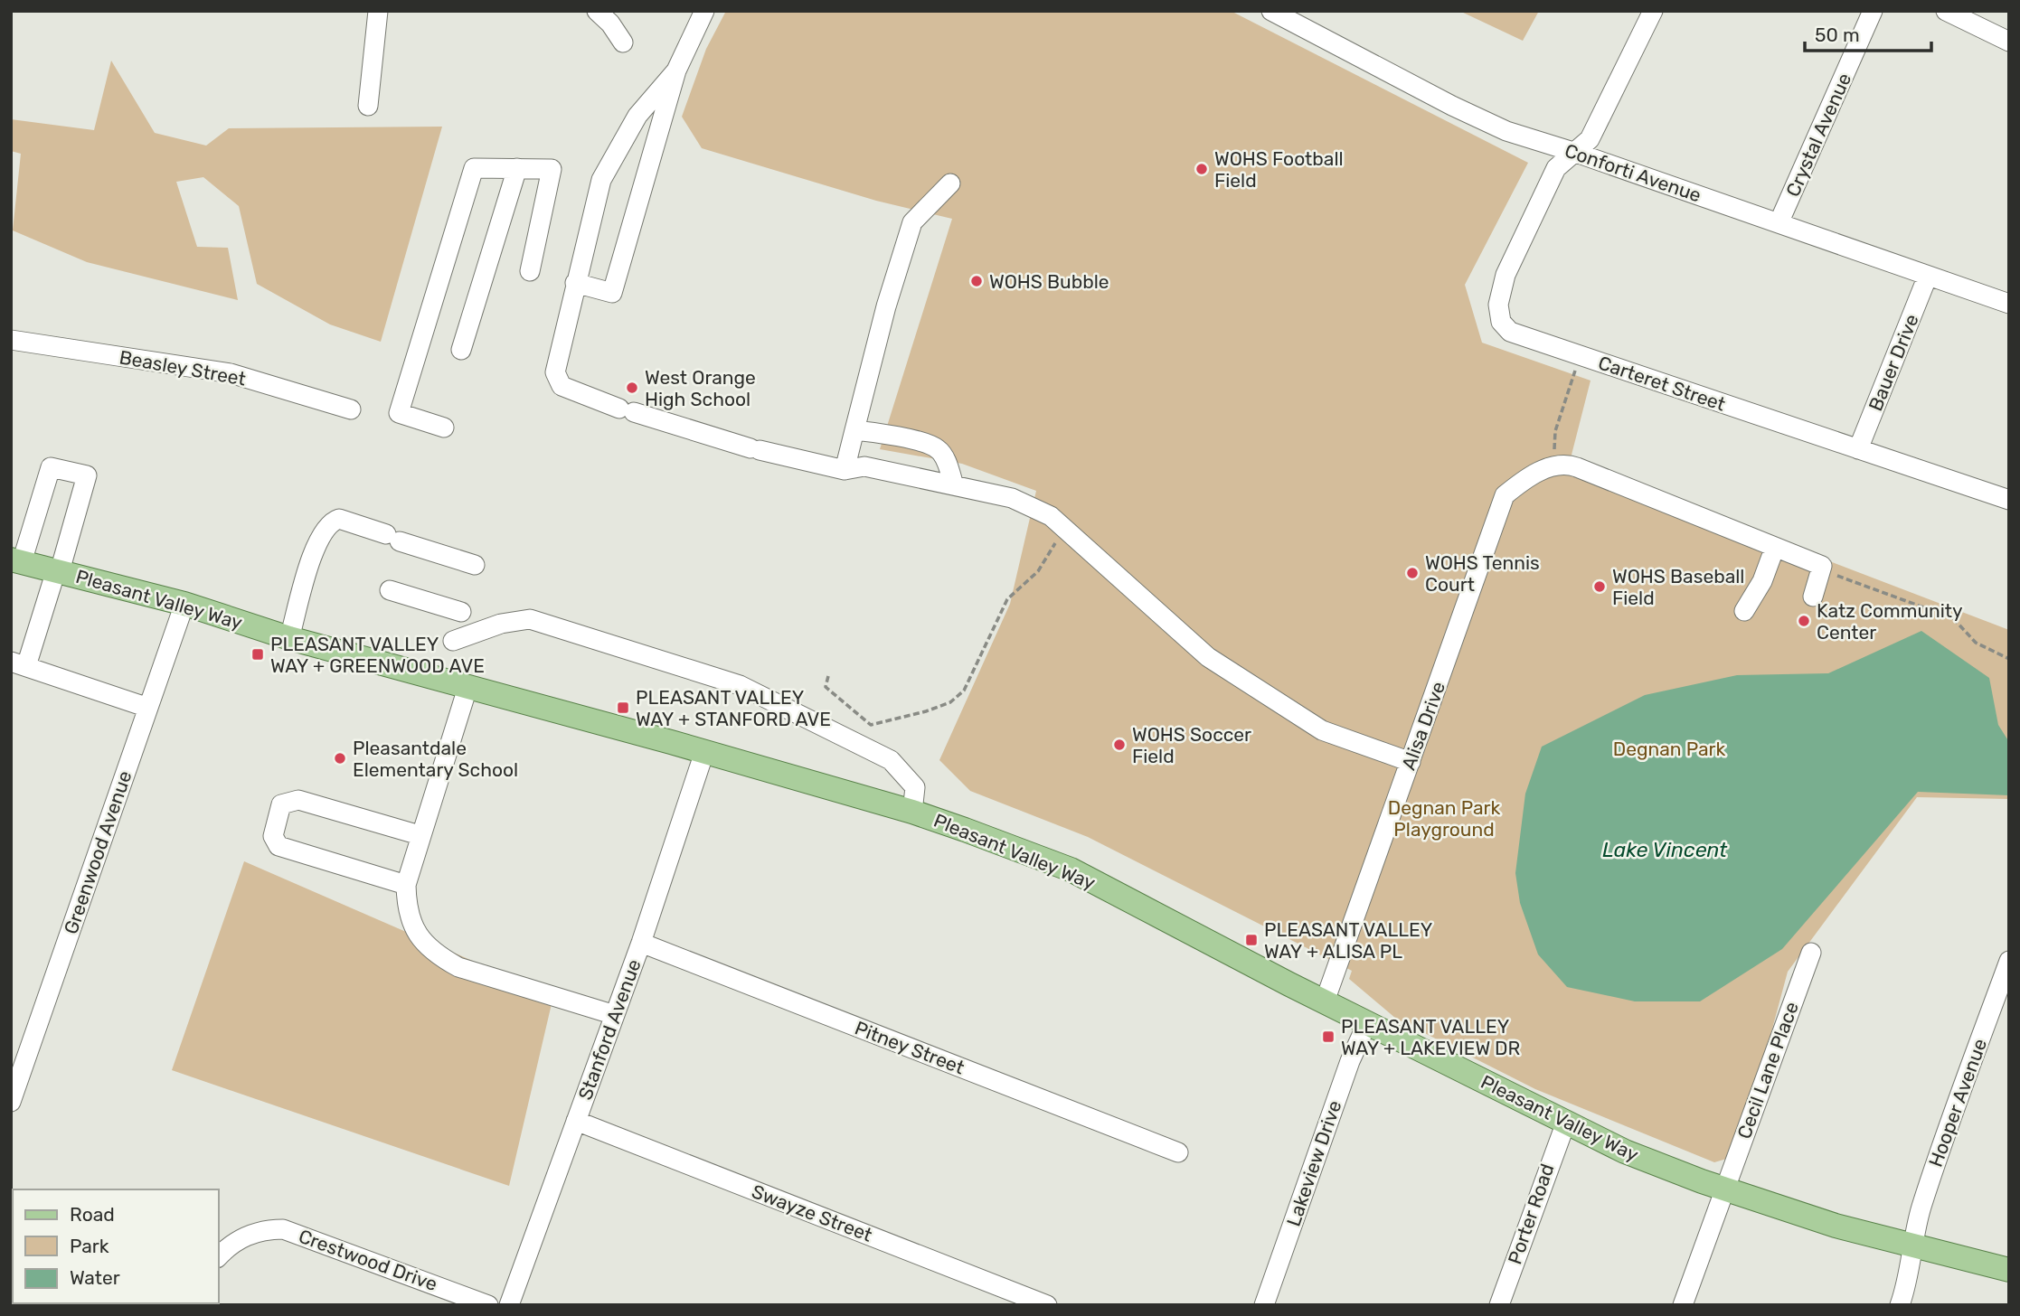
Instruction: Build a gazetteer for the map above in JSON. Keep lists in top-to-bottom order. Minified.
{"streets":{"main road":["Pleasant Valley Way"],"street":["Crystal Avenue","Conforti Avenue","Bauer Drive","Beasley Street","Carteret Street","Alisa Drive","Greenwood Avenue","Stanford Avenue","Pitney Street","Cecil Lane Place","Hooper Avenue","Lakeview Drive","Swayze Street","Porter Road","Crestwood Drive"]},"crossings":[["Crystal Avenue","Conforti Avenue"],["Conforti Avenue","Bauer Drive"],["Conforti Avenue","Carteret Street"],["Bauer Drive","Carteret Street"],["Pleasant Valley Way","Alisa Drive"],["Pleasant Valley Way","Greenwood Avenue"],["Pleasant Valley Way","Stanford Avenue"],["Pleasant Valley Way","Cecil Lane Place"],["Pleasant Valley Way","Hooper Avenue"],["Pleasant Valley Way","Lakeview Drive"],["Pleasant Valley Way","Porter Road"],["Stanford Avenue","Pitney Street"],["Stanford Avenue","Swayze Street"]],"water":["Lake Vincent"],"parks":["Degnan Park","Degnan Park Playground"],"places":{"other":["WOHS Football Field","WOHS Bubble","West Orange High School","WOHS Tennis Court","WOHS Baseball Field","Katz Community Center","WOHS Soccer Field","Pleasantdale Elementary School"],"transit":["PLEASANT VALLEY WAY + GREENWOOD AVE","PLEASANT VALLEY WAY + STANFORD AVE","PLEASANT VALLEY WAY + ALISA PL","PLEASANT VALLEY WAY + LAKEVIEW DR"]},"legend":["Road","Park","Water"],"scale_bar":"50 m"}
